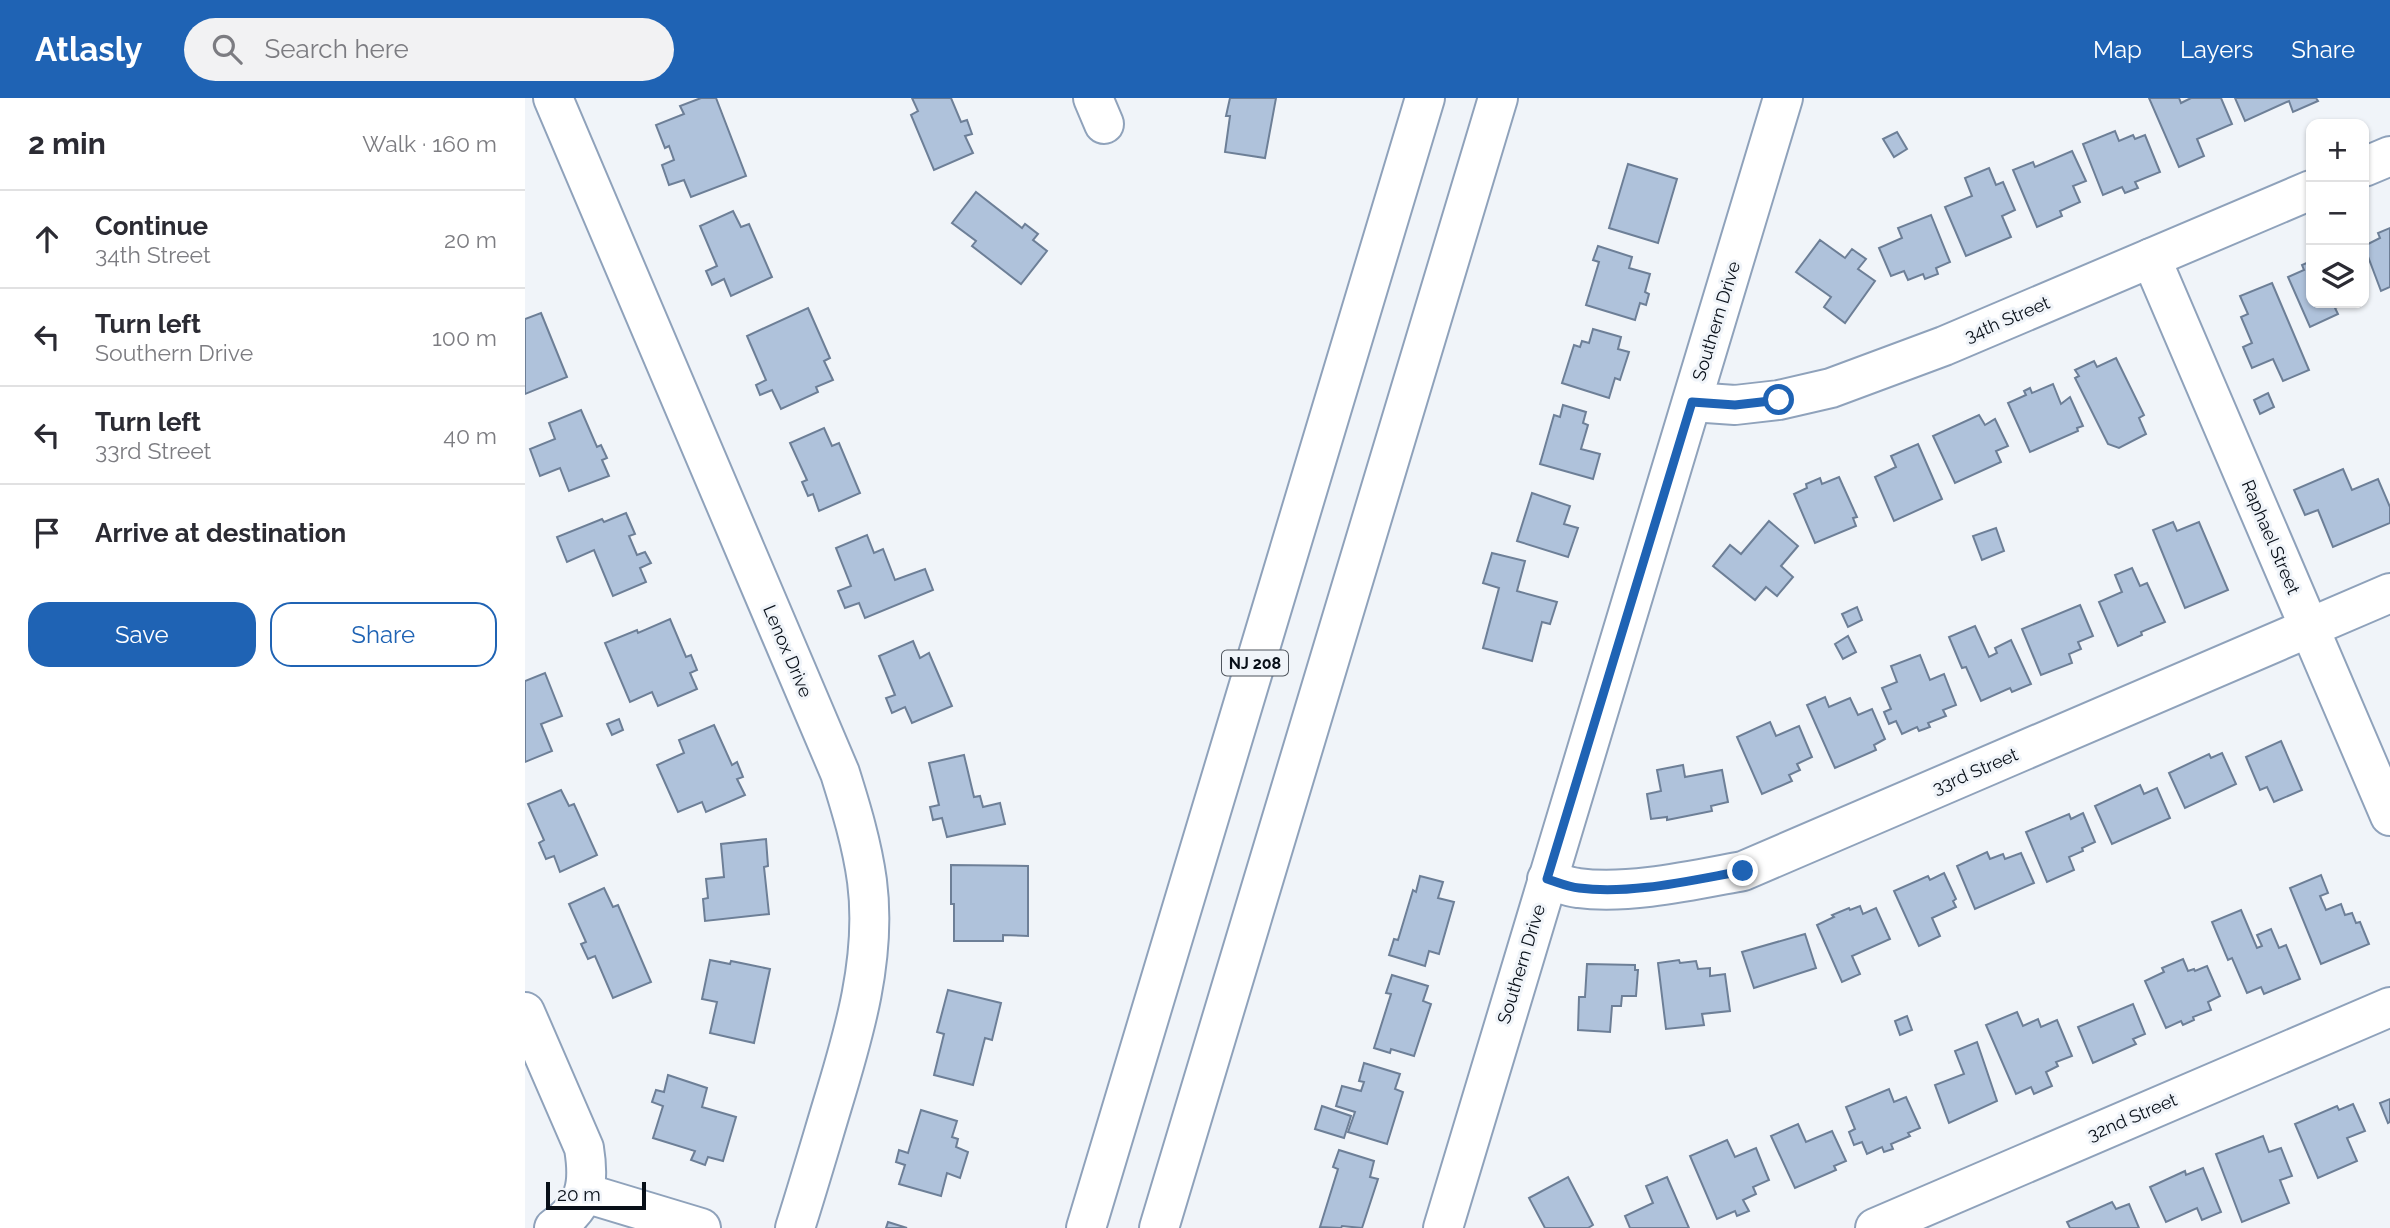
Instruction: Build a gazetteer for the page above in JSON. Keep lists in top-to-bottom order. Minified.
{"streets":{"main road":["34th Street","Southern Drive","Raphael Street","Lenox Drive","NJ 208","33rd Street","32nd Street"]},"crossings":[["34th Street","Southern Drive"],["34th Street","Raphael Street"],["Southern Drive","33rd Street"],["Raphael Street","33rd Street"]],"scale_bar":"20 m","page":{"header":"Atlasly","search":"Search here","nav":["Map","Layers","Share"],"heading":["2 min","Walk · 160 m"],"map_buttons":["+","−"],"list":[["Continue","34th Street","20 m"],["Turn left","Southern Drive","100 m"],["Turn left","33rd Street","40 m"],"Arrive at destination"],"buttons":["Save","Share"],"scale":"20 m"}}
